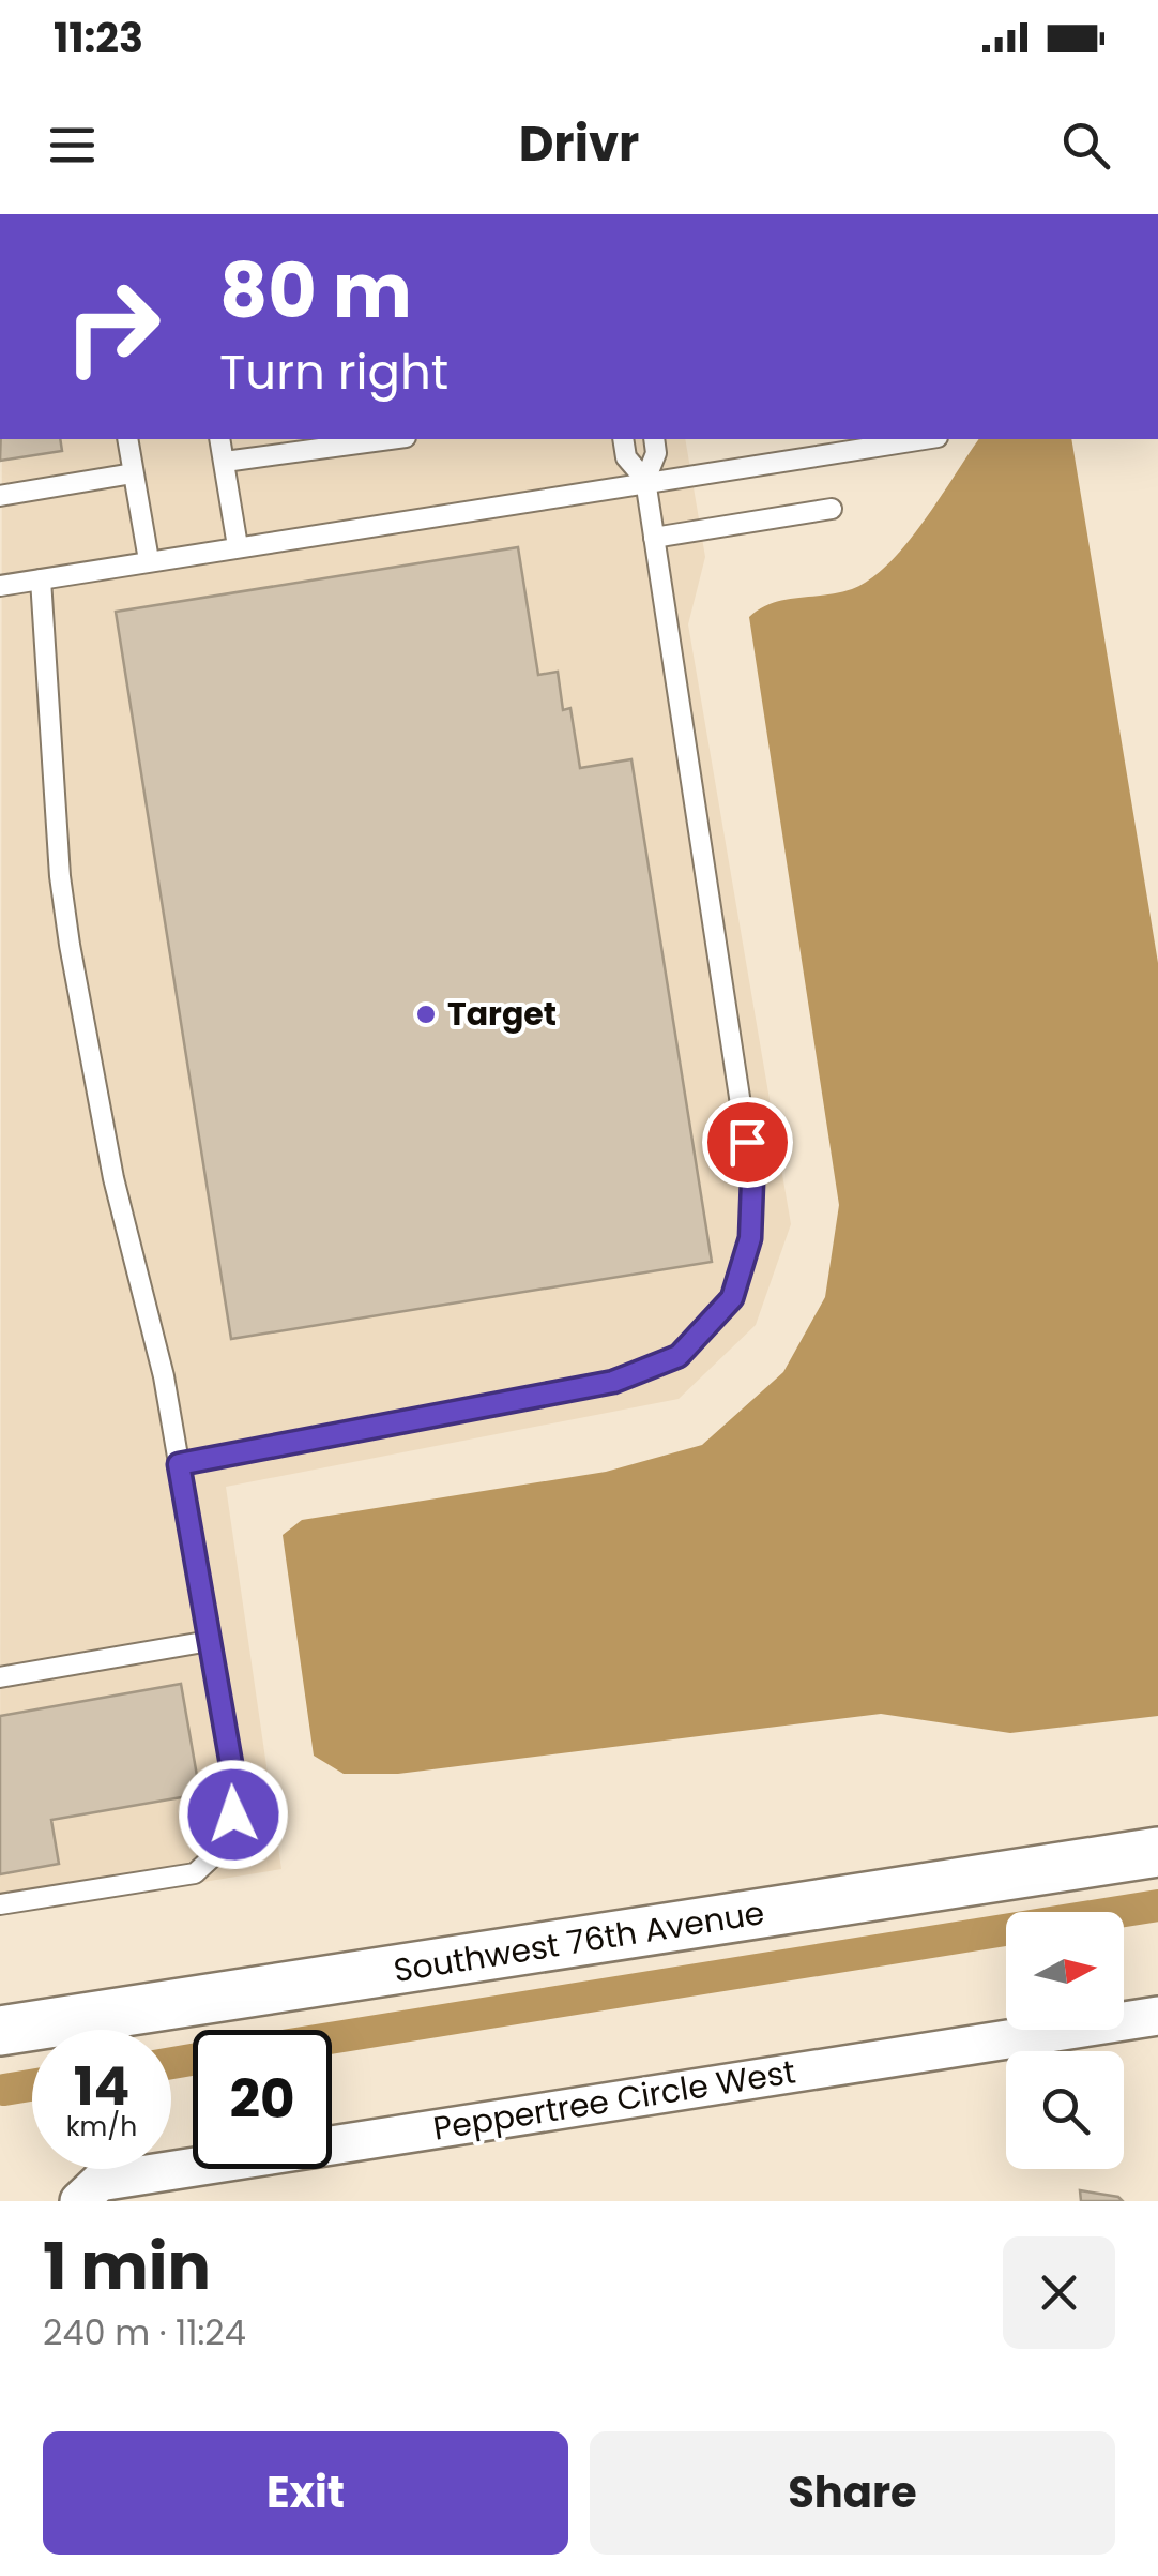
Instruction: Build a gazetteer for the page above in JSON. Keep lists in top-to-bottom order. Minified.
{"streets":{"street":["Southwest 76th Avenue","Peppertree Circle West"]},"places":["Target"],"north":"right","page":{"status":"11:23","header":"Drivr","turn":["80 m","Turn right"],"speed":"14 km/h","limit":"20","heading":["1 min","240 m · 11:24"],"buttons":["Exit","Share"]}}
